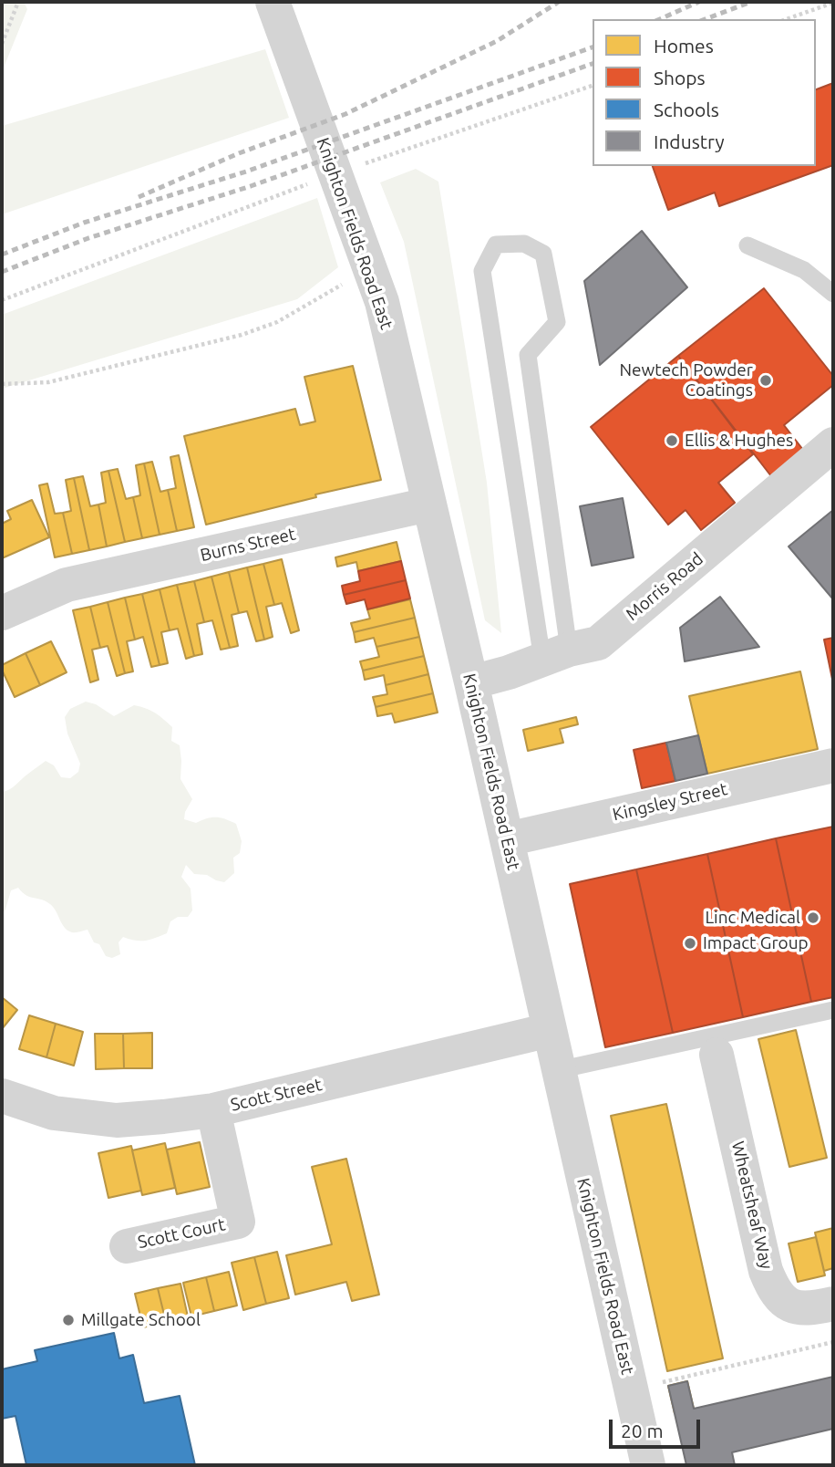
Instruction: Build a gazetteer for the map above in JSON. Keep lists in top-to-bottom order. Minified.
{"streets":{"street":["Knighton Fields Road East","Burns Street","Morris Road","Kingsley Street","Scott Street","Wheatsheaf Way","Scott Court"]},"crossings":[["Knighton Fields Road East","Burns Street"],["Knighton Fields Road East","Morris Road"],["Knighton Fields Road East","Kingsley Street"],["Knighton Fields Road East","Scott Street"],["Scott Street","Scott Court"]],"places":["Newtech Powder Coatings","Ellis & Hughes","Linc Medical","Impact Group","Millgate School"],"legend":["Homes","Shops","Schools","Industry"],"scale_bar":"20 m"}
